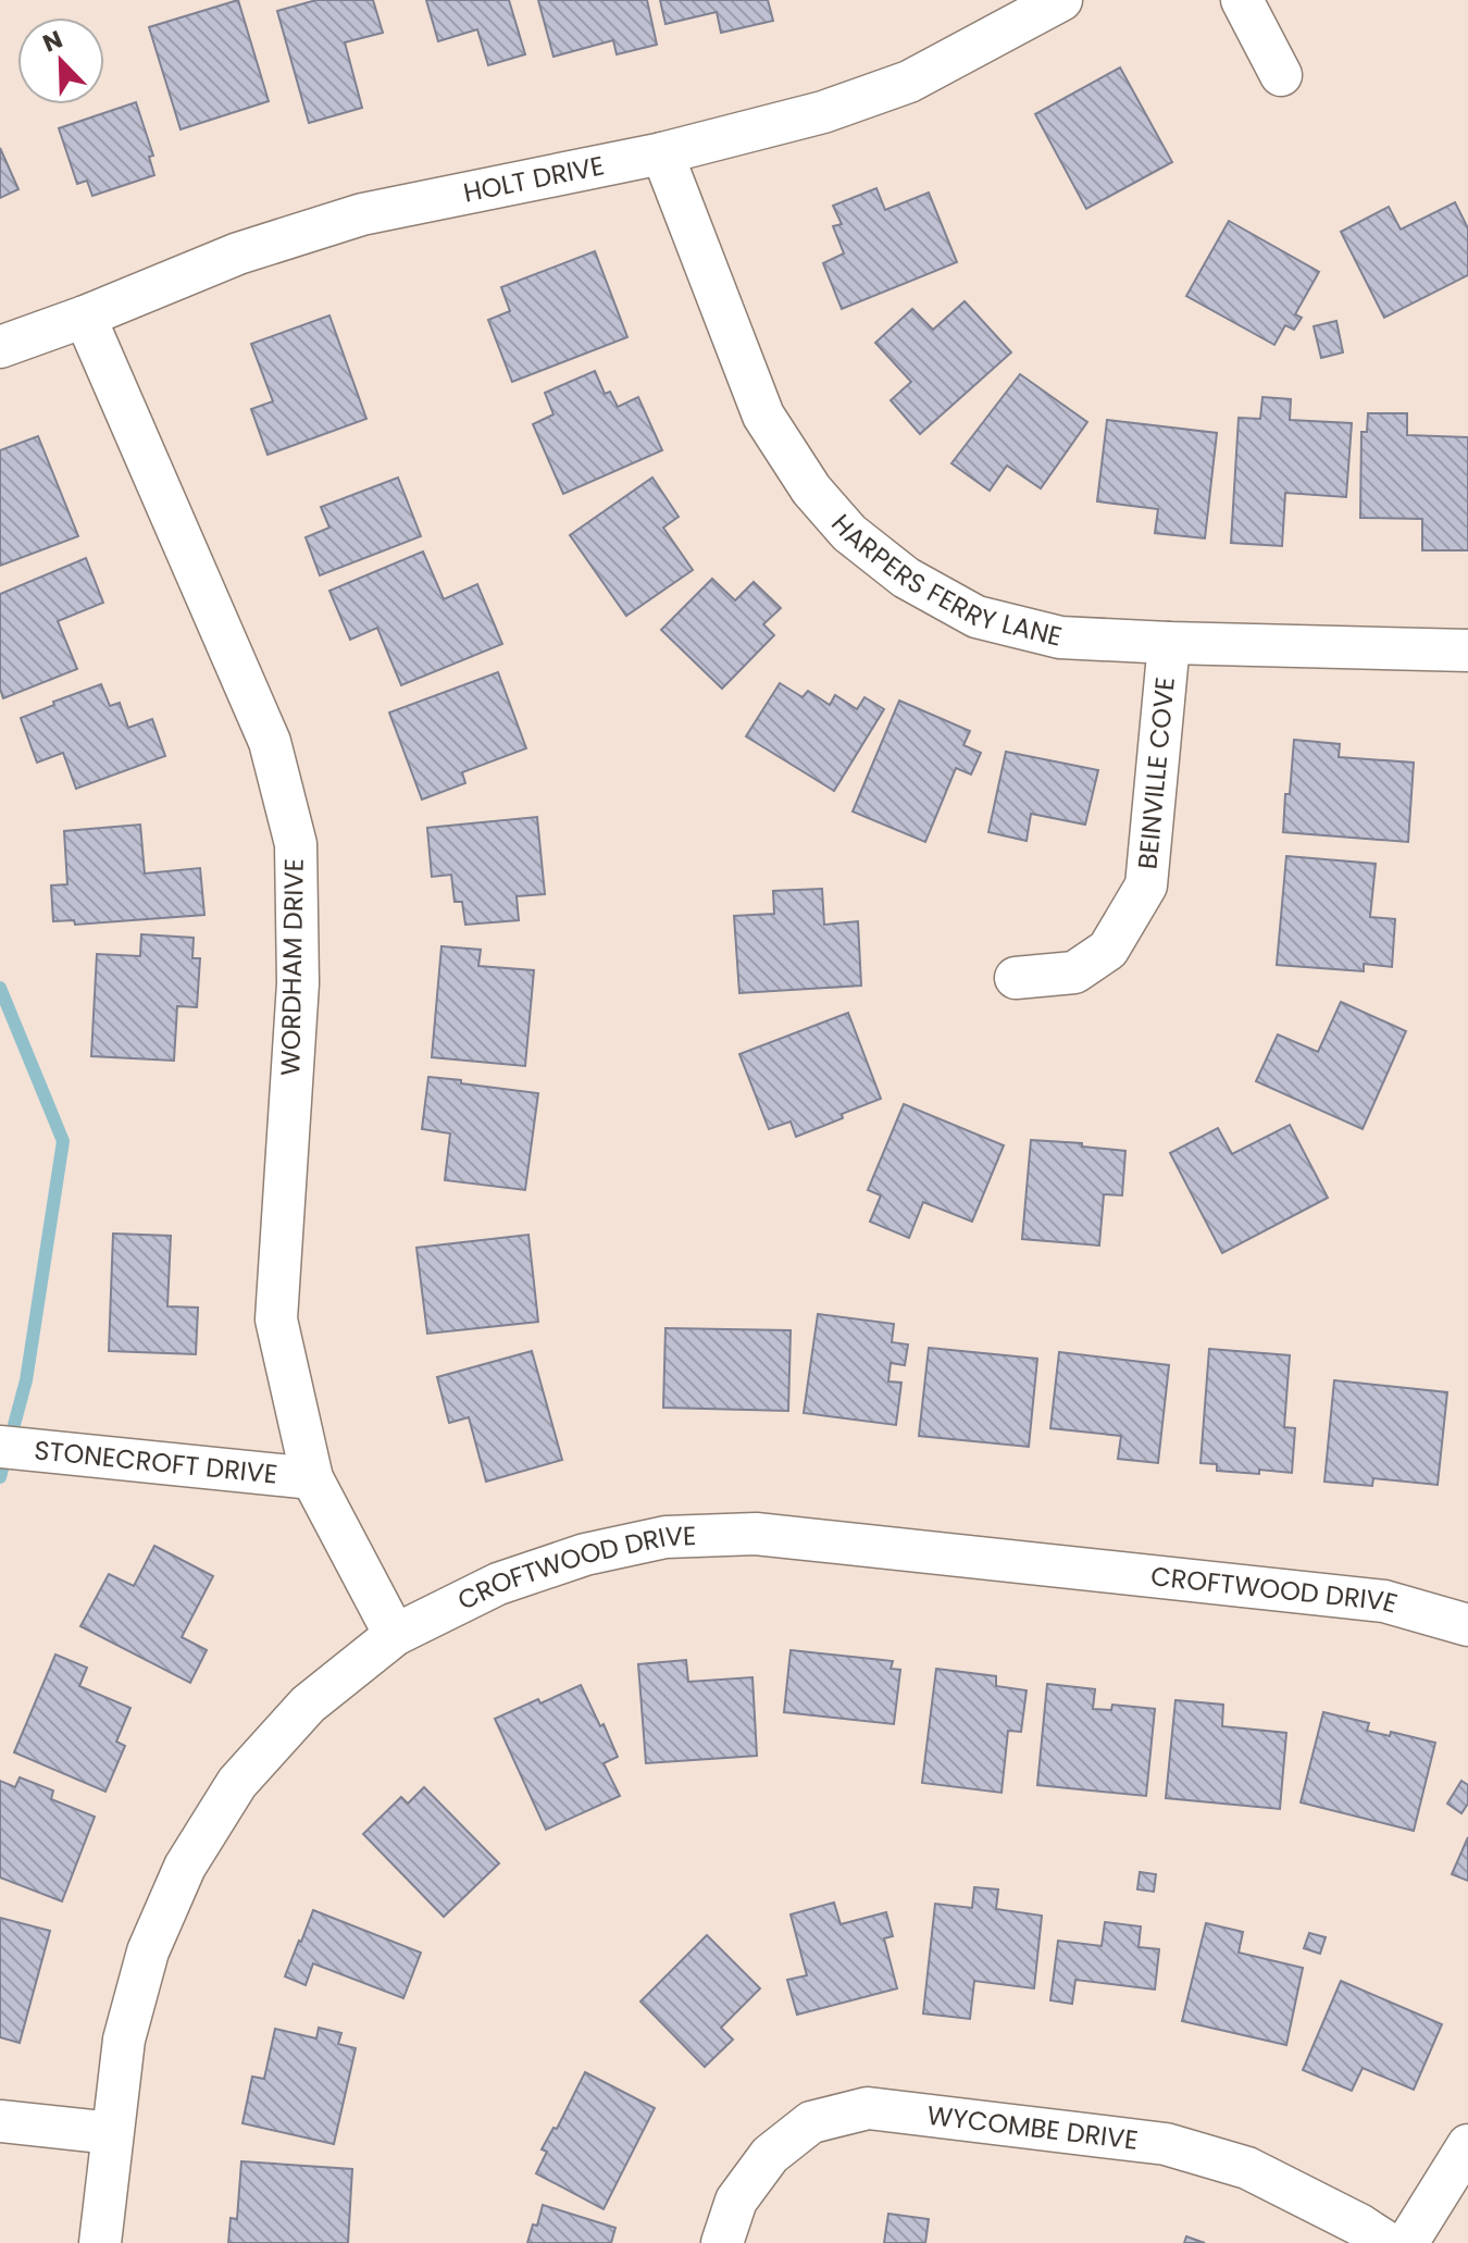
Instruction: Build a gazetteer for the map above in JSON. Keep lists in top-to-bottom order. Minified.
{"streets":{"street":["HOLT DRIVE","HARPERS FERRY LANE","BEINVILLE COVE","WORDHAM DRIVE","STONECROFT DRIVE","CROFTWOOD DRIVE","WYCOMBE DRIVE"]},"crossings":[["HOLT DRIVE","HARPERS FERRY LANE"],["HOLT DRIVE","WORDHAM DRIVE"],["HARPERS FERRY LANE","BEINVILLE COVE"],["WORDHAM DRIVE","STONECROFT DRIVE"],["WORDHAM DRIVE","CROFTWOOD DRIVE"]],"north":"top left"}
